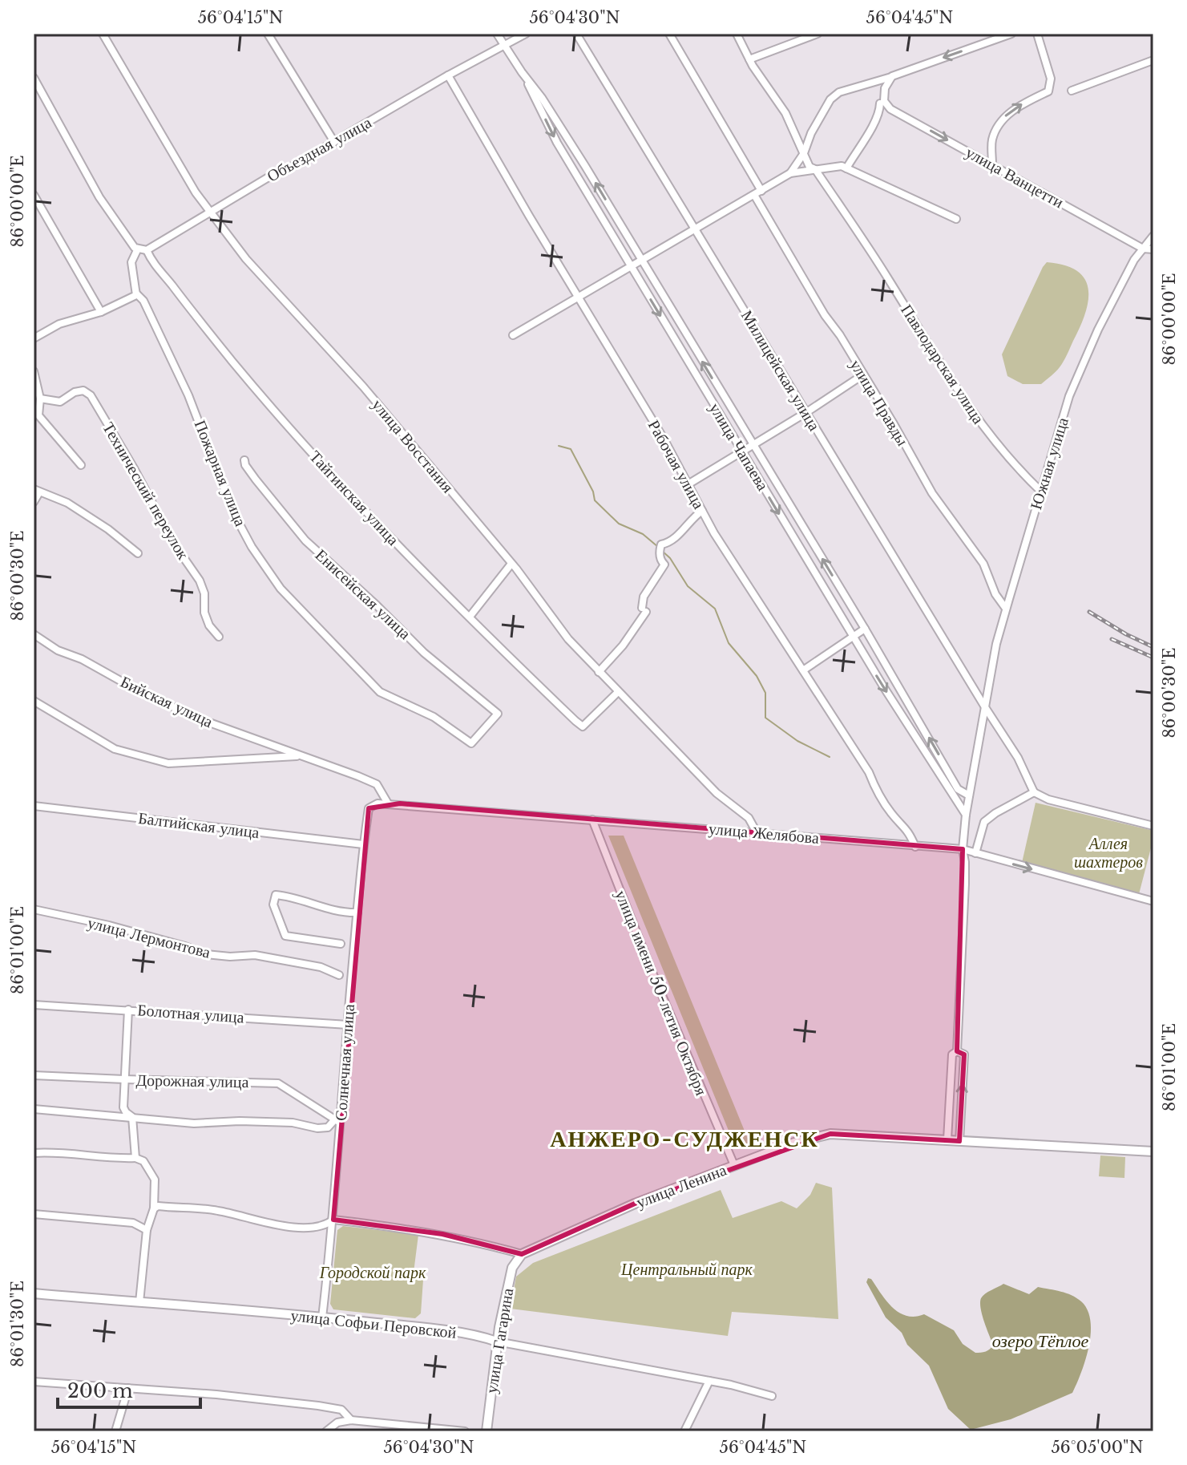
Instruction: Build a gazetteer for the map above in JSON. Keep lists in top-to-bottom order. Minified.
{"streets":{"main road":["улица Ленина","улица Софьи Перовской","улица Гагарина"],"street":["Объездная улица","улица Ванцетти","Павлодарская улица","Милицейская улица","улица Правды","улица Восстания","улица Чапаева","Южная улица","Рабочая улица","Пожарная улица","Технический переулок","Тайгинская улица","Енисейская улица","Бийская улица","Балтийская улица","улица Желябова","улица Лермонтова","улица имени 50-летия Октября","Болотная улица","Солнечная улица","Дорожная улица"]},"crossings":[["Объездная улица","улица Восстания"],["Объездная улица","улица Чапаева"],["Объездная улица","Рабочая улица"],["Объездная улица","Тайгинская улица"],["улица Ванцетти","Южная улица"],["Павлодарская улица","Южная улица"],["Милицейская улица","Южная улица"],["улица Правды","Южная улица"],["улица Восстания","Тайгинская улица"],["улица Восстания","улица Желябова"],["улица Чапаева","Южная улица"],["Южная улица","улица Желябова"],["Рабочая улица","улица Желябова"],["Пожарная улица","Енисейская улица"],["Бийская улица","улица Желябова"],["Балтийская улица","Солнечная улица"],["улица Желябова","улица имени 50-летия Октября"],["улица Желябова","Солнечная улица"],["улица имени 50-летия Октября","улица Ленина"],["Болотная улица","Солнечная улица"],["Солнечная улица","Дорожная улица"],["Солнечная улица","улица Софьи Перовской"],["улица Ленина","улица Гагарина"],["улица Софьи Перовской","улица Гагарина"]],"one_way":["улица Ванцетти"],"districts":["АНЖЕРО-СУДЖЕНСК"],"water":["озеро Тёплое"],"parks":["Аллея шахтеров","Центральный парк","Городской парк"],"scale_bar":"200 m","coordinates":["56°04'15\"N","56°04'30\"N","56°04'45\"N","86°00'00\"E","86°00'30\"E","86°01'00\"E","86°01'30\"E","56°05'00\"N"]}
